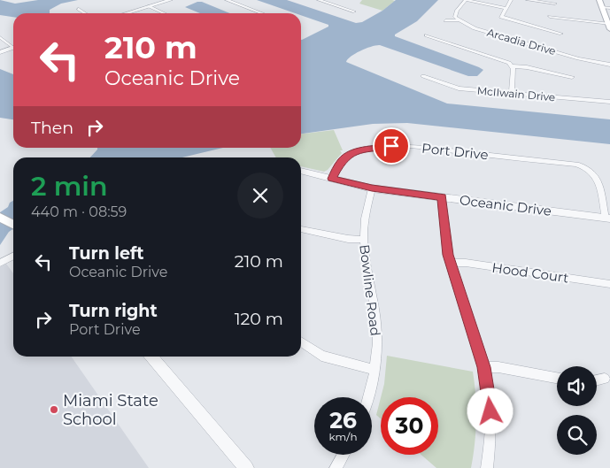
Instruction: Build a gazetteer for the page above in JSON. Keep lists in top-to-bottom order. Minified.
{"streets":{"street":["Arcadia Drive","McIIwain Drive","Port Drive","Oceanic Drive","Hood Court","Bowline Road"]},"crossings":[["Port Drive","Oceanic Drive"],["Oceanic Drive","Bowline Road"]],"places":["Miami State School"],"page":{"turn":["210 m","Oceanic Drive"],"then":"Then","heading":["2 min","440 m · 08:59"],"list":[{"name":"Turn left","note":"Oceanic Drive","value":"210 m"},{"name":"Turn right","note":"Port Drive","value":"120 m"}],"speed":"26 km/h","limit":"30"}}
